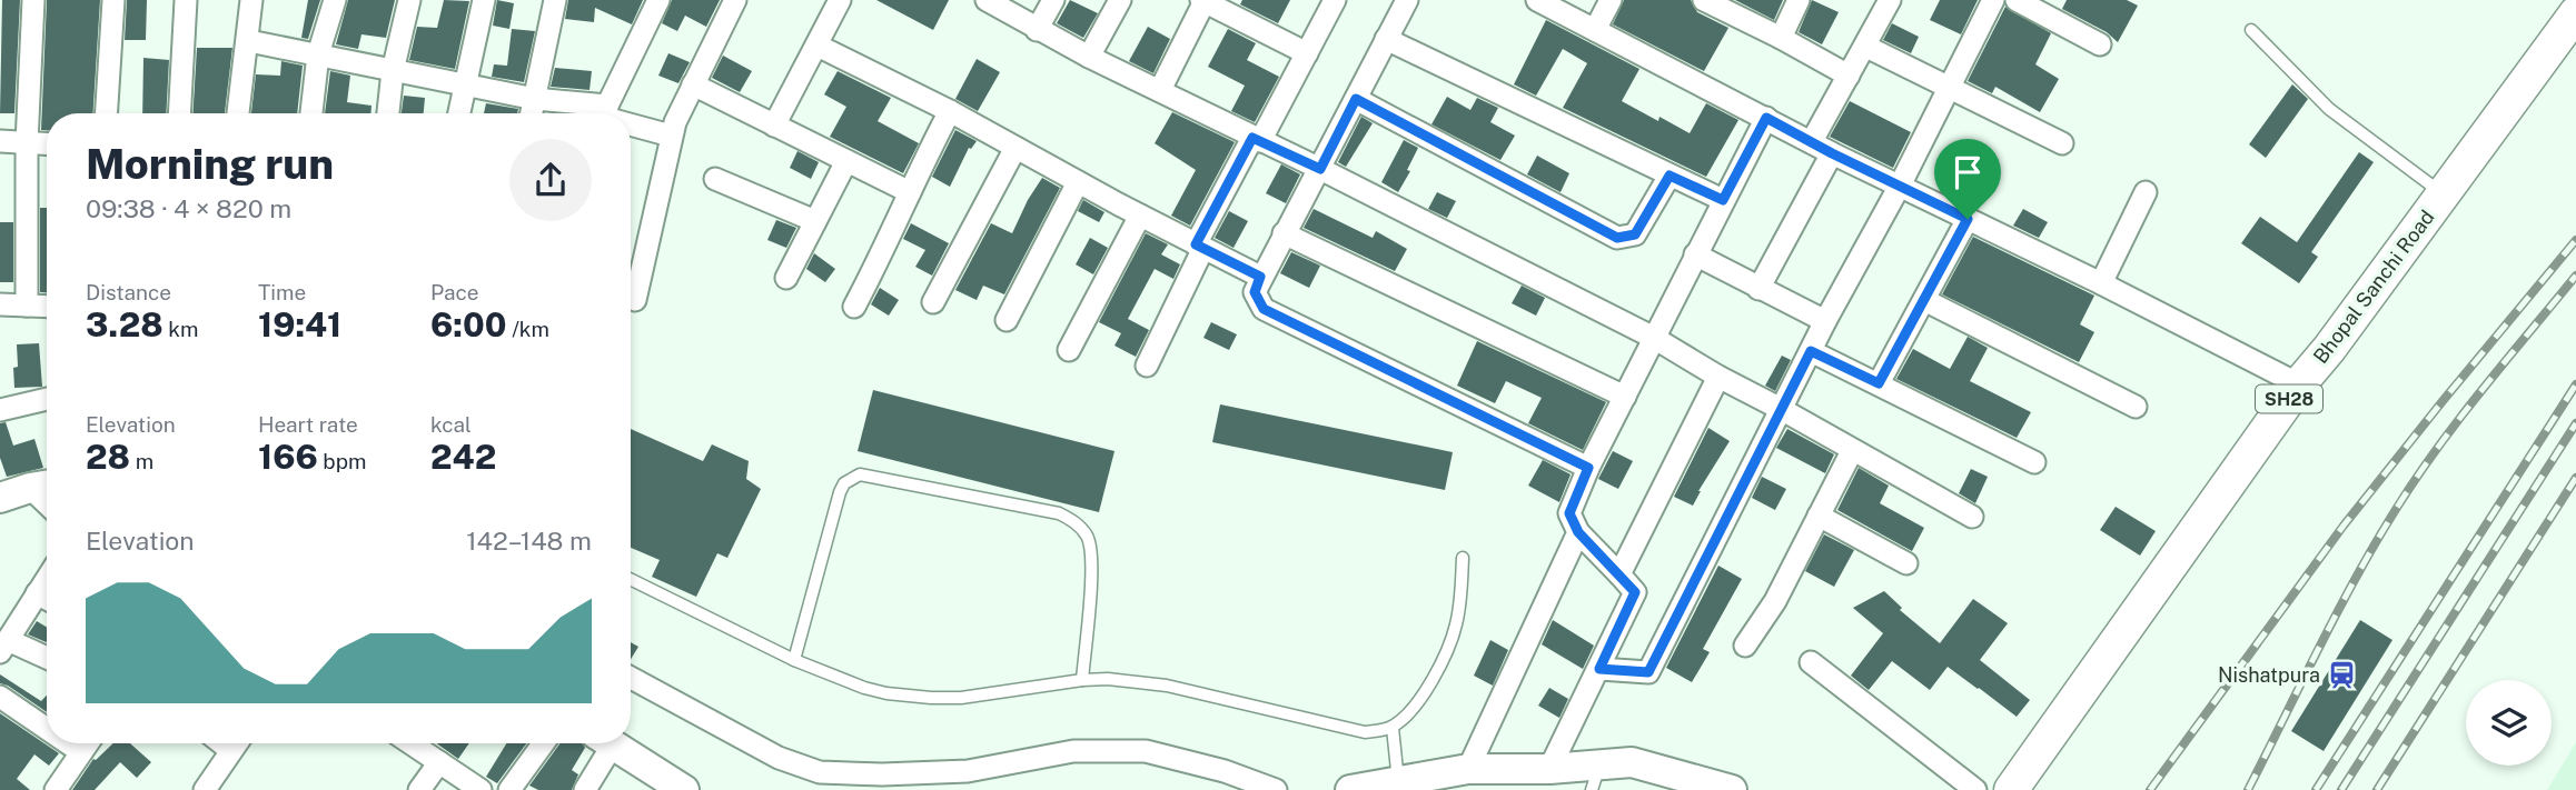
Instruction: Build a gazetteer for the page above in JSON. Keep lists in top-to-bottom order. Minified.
{"streets":{"main road":["Bhopal Sanchi Road","SH28"]},"places":{"station":["Nishatpura"]},"page":{"heading":["Morning run","09:38 · 4 × 820 m"],"stats":[["Distance","3.28 km"],["Time","19:41"],["Pace","6:00 /km"],["Elevation","28 m"],["Heart rate","166 bpm"],["kcal","242"]],"chart":["Elevation","142–148 m"]}}
